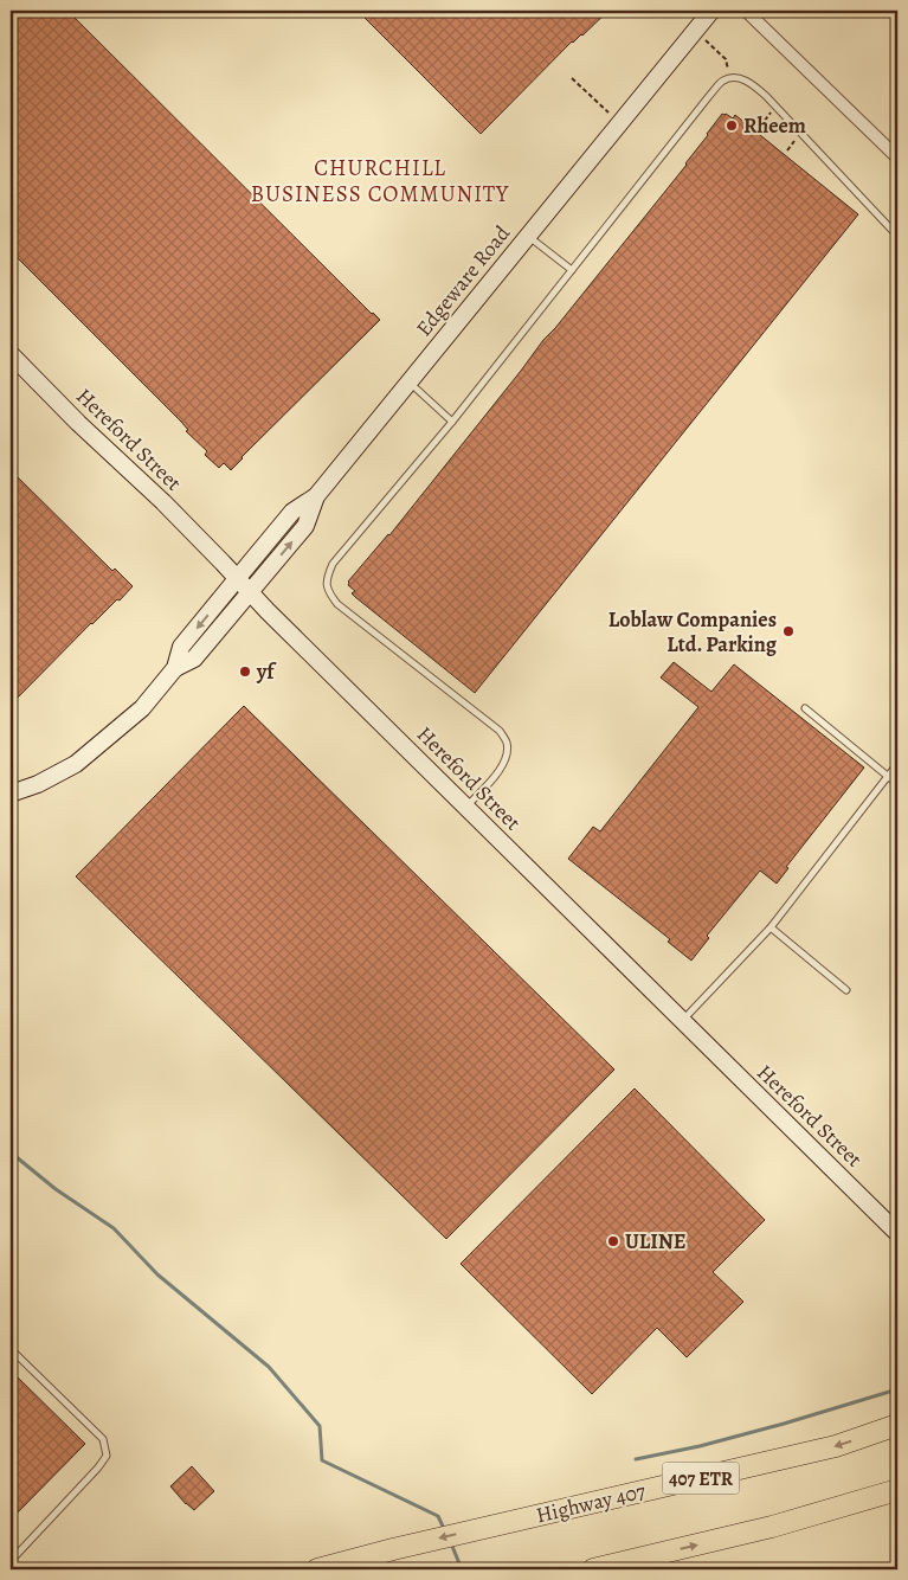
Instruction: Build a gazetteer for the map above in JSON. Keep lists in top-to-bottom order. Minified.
{"streets":{"highway":["407 ETR","Highway 407"],"street":["Edgeware Road","Hereford Street"]},"crossings":[["Edgeware Road","Hereford Street"]],"districts":["CHURCHILL BUSINESS COMMUNITY"],"places":["Rheem","Loblaw Companies Ltd. Parking","yf","ULINE"]}
